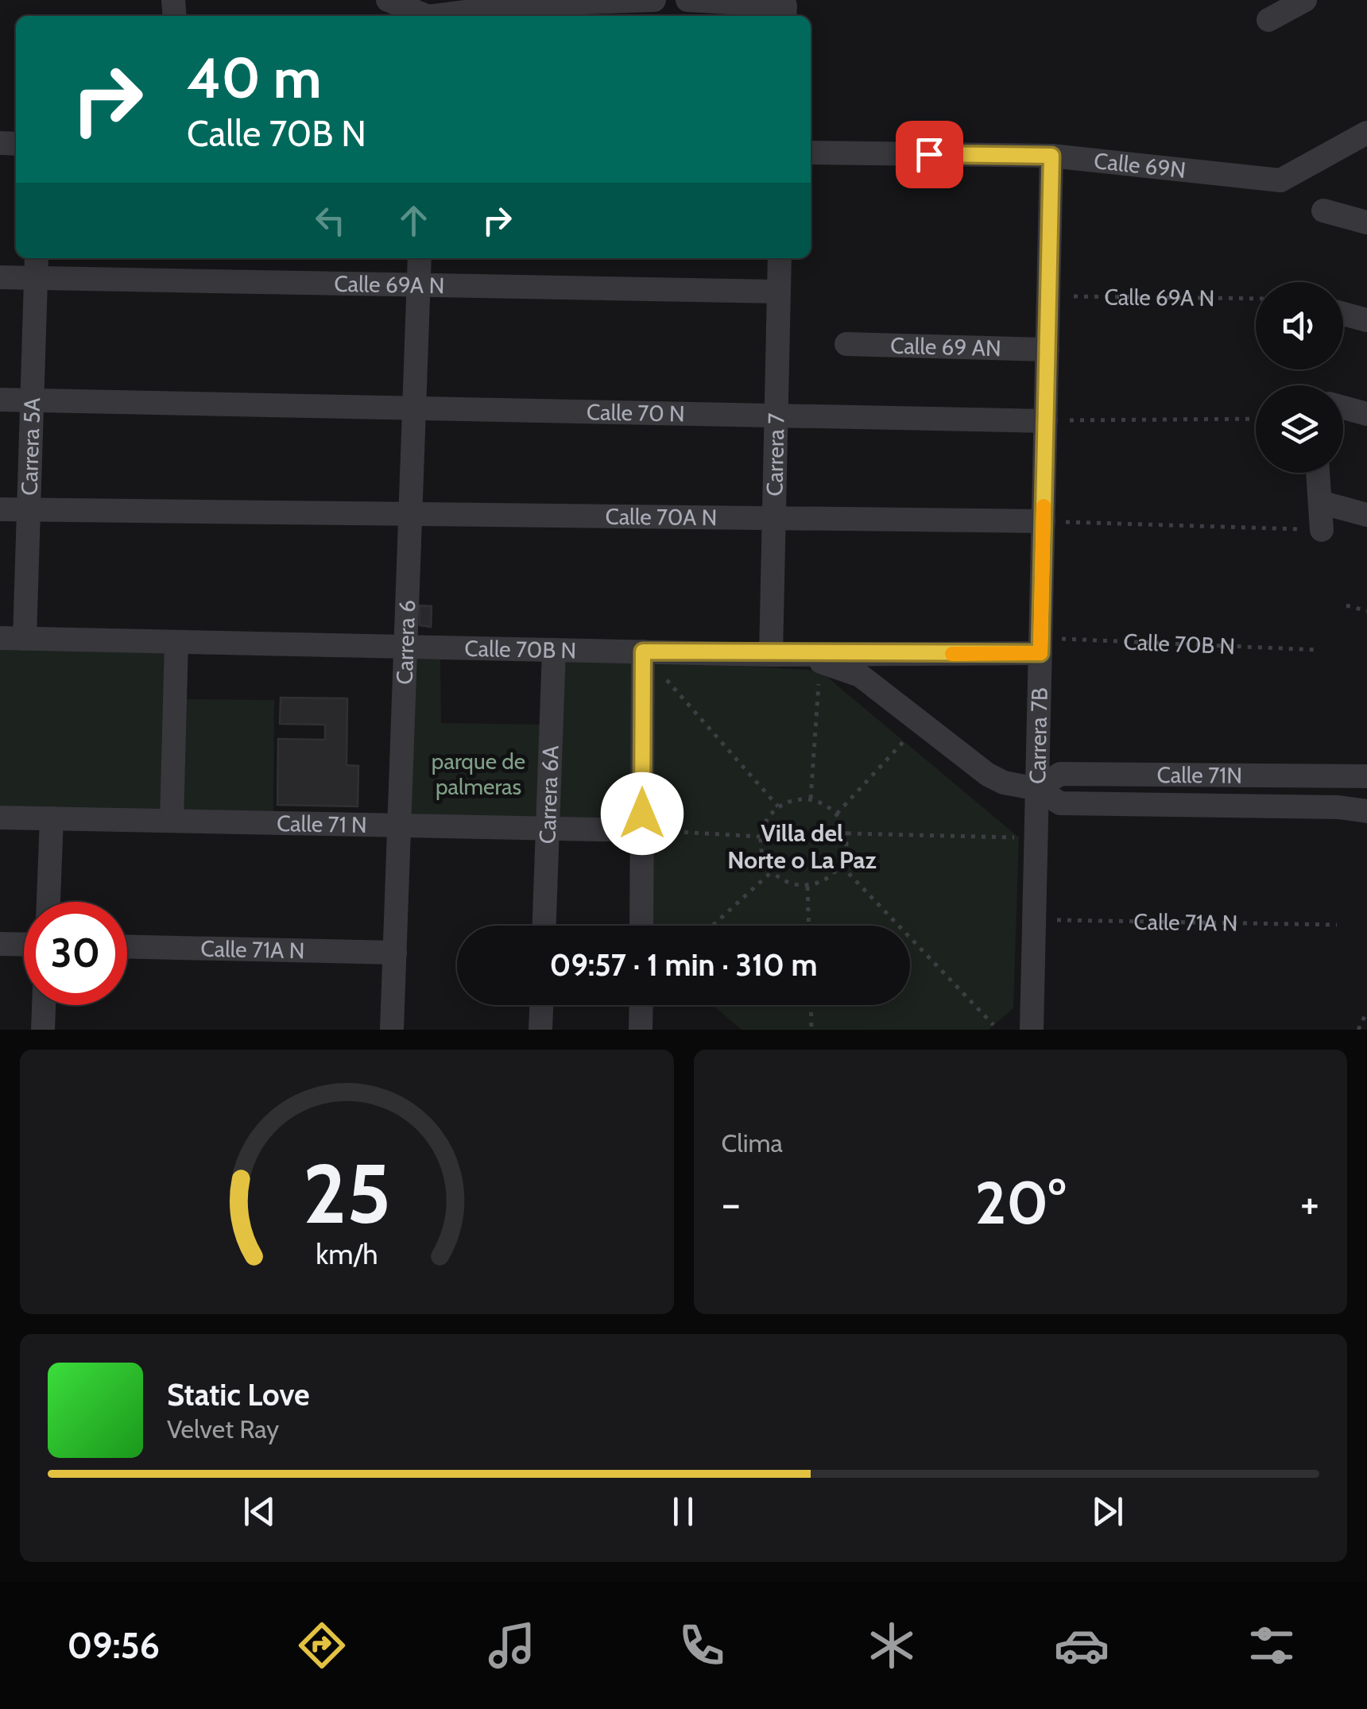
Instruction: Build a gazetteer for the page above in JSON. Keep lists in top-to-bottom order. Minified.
{"streets":{"street":["Calle 69N","Calle 69A N","Calle 69 AN","Calle 70 N","Carrera 5A","Carrera 7","Calle 70A N","Carrera 6","Calle 70B N","Carrera 7B","Calle 71N","Carrera 6A","Calle 71 N","Calle 71A N"]},"crossings":[["Calle 69N","Carrera 7B"],["Calle 69A N","Carrera 5A"],["Calle 69A N","Carrera 7"],["Calle 69A N","Carrera 6"],["Calle 69A N","Carrera 7B"],["Calle 69 AN","Carrera 7B"],["Calle 70 N","Carrera 5A"],["Calle 70 N","Carrera 7"],["Calle 70 N","Carrera 6"],["Calle 70 N","Carrera 7B"],["Carrera 5A","Calle 70A N"],["Carrera 5A","Calle 70B N"],["Carrera 7","Calle 70A N"],["Carrera 7","Calle 70B N"],["Carrera 7","Calle 71N"],["Calle 70A N","Carrera 6"],["Calle 70A N","Carrera 7B"],["Carrera 6","Calle 70B N"],["Carrera 6","Calle 71 N"],["Carrera 6","Calle 71A N"],["Calle 70B N","Carrera 7B"],["Calle 70B N","Calle 71N"],["Calle 70B N","Carrera 6A"],["Carrera 7B","Calle 71N"],["Carrera 7B","Calle 71A N"],["Carrera 6A","Calle 71 N"]],"districts":["Villa del Norte o La Paz"],"parks":["parque de palmeras"],"page":{"turn":["40 m","Calle 70B N"],"limit":"30","trip":"09:57 · 1 min · 310 m","tile":"Clima","heat":["−","20°","+"],"song":["Static Love","Velvet Ray"],"tabs":"09:56","gauge":["25","km/h"]}}
